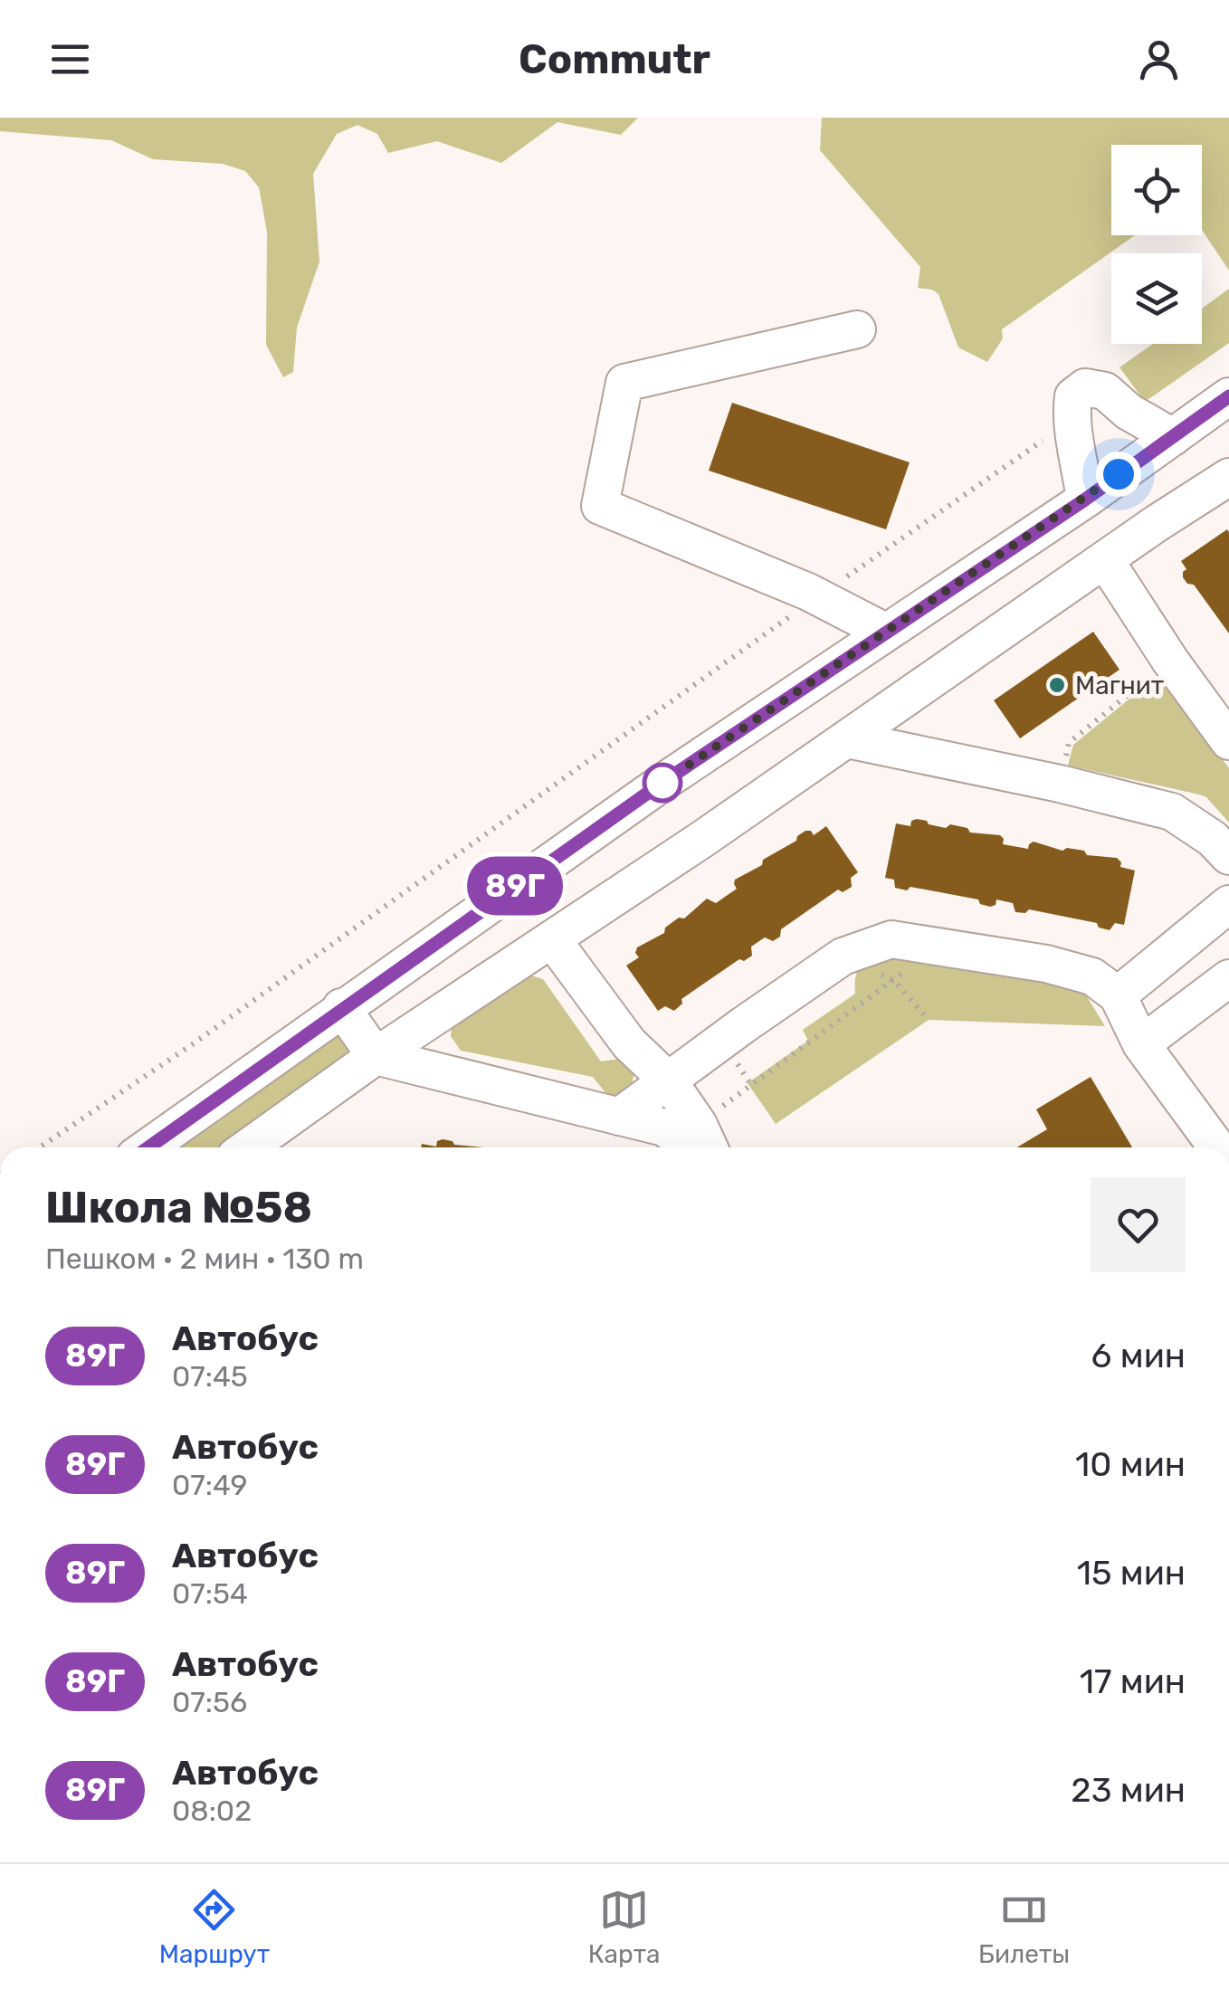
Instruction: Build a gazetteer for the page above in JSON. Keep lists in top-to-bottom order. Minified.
{"places":["Магнит"],"lines":["bus line 89Г"],"page":{"header":"Commutr","on_map":"89Г","heading":["Школа №58","Пешком · 2 мин · 130 m"],"list":[{"mark":"89Г","name":"Автобус","note":"07:45","value":"6 мин"},{"mark":"89Г","name":"Автобус","note":"07:49","value":"10 мин"},{"mark":"89Г","name":"Автобус","note":"07:54","value":"15 мин"},{"mark":"89Г","name":"Автобус","note":"07:56","value":"17 мин"},{"mark":"89Г","name":"Автобус","note":"08:02","value":"23 мин"}],"tabs":["Маршрут","Карта","Билеты"]}}
